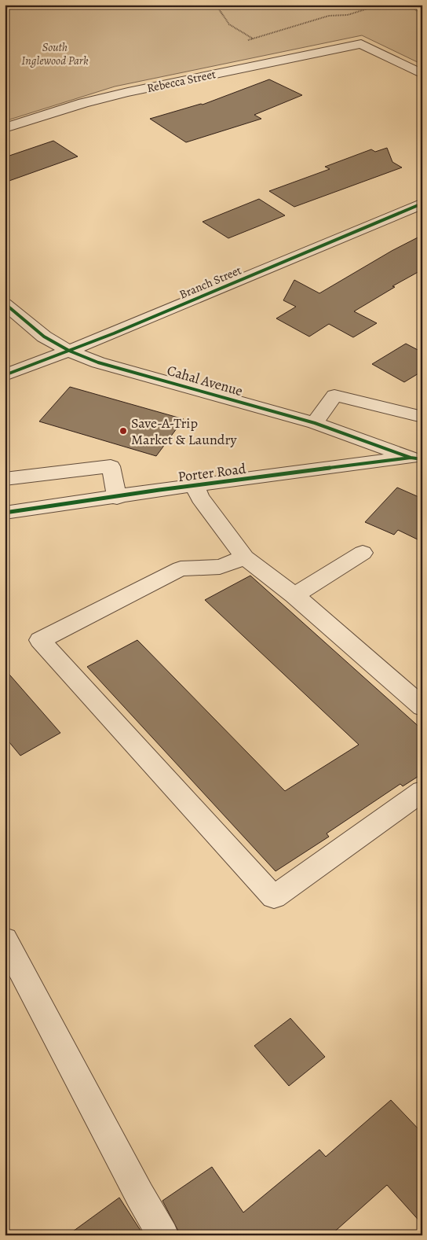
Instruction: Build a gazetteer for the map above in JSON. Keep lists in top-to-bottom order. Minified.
{"streets":{"street":["Rebecca Street","Branch Street","Cahal Avenue","Porter Road"]},"crossings":[["Branch Street","Cahal Avenue"],["Cahal Avenue","Porter Road"]],"parks":["South Inglewood Park"],"places":["Save-A-Trip Market & Laundry"]}
